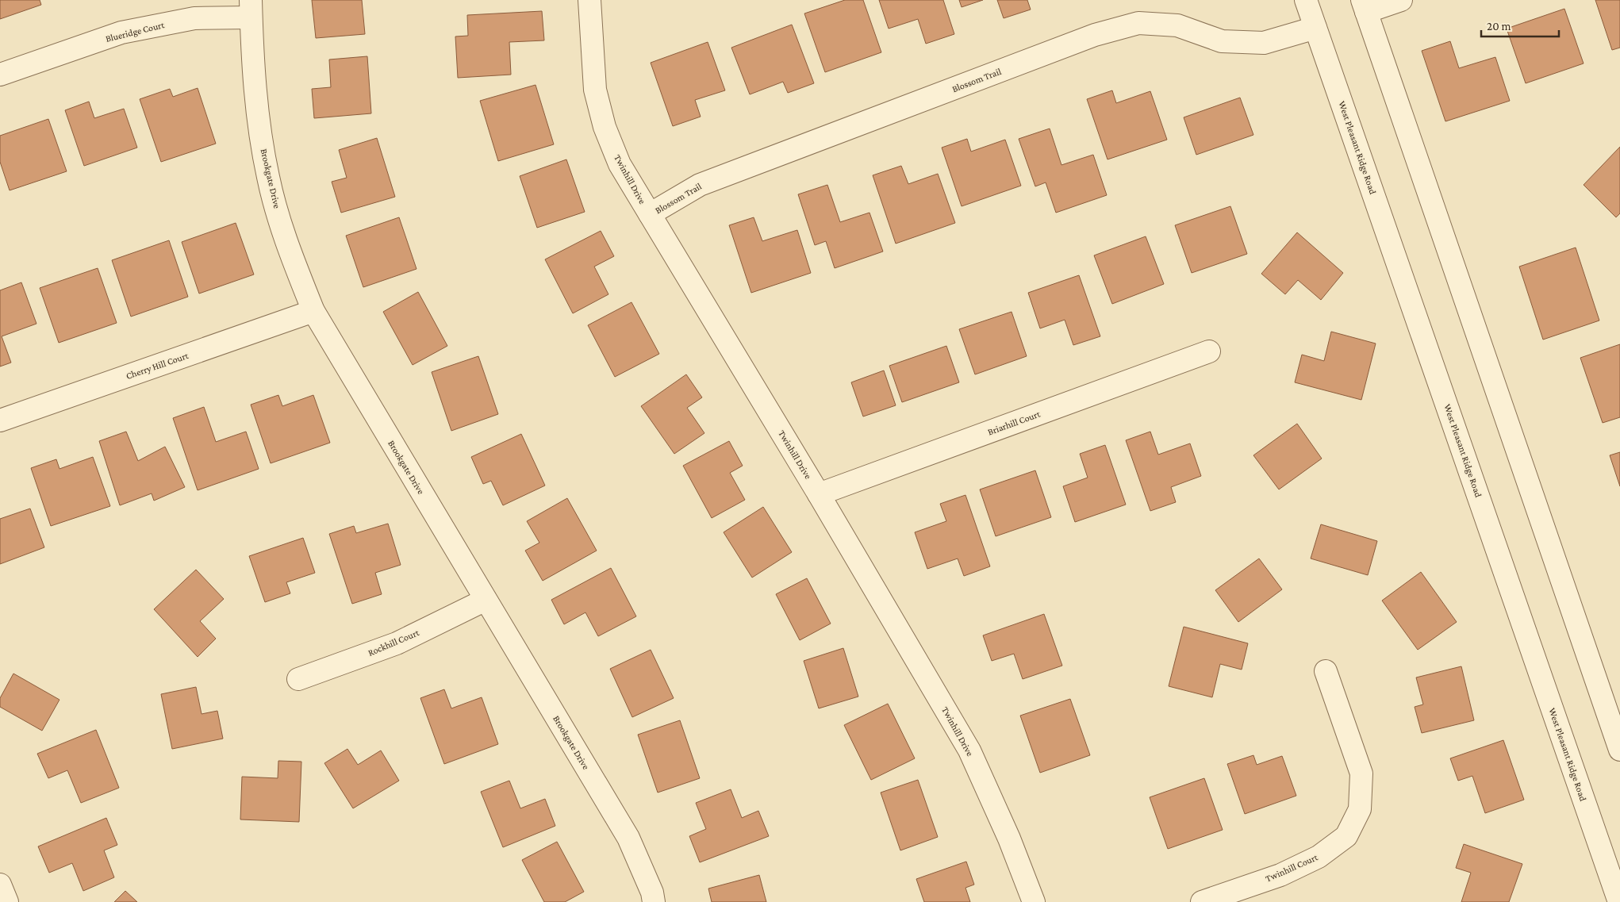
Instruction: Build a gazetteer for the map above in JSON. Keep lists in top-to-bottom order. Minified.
{"streets":{"street":["Blueridge Court","Blossom Trail","West Pleasant Ridge Road","Brookgate Drive","Twinhill Drive","Cherry Hill Court","Briarhill Court","Rockhill Court","Twinhill Court"]},"crossings":[["Blueridge Court","Brookgate Drive"],["Blossom Trail","West Pleasant Ridge Road"],["Blossom Trail","Twinhill Drive"],["Brookgate Drive","Cherry Hill Court"],["Brookgate Drive","Rockhill Court"],["Twinhill Drive","Briarhill Court"]],"scale_bar":"20 m"}
